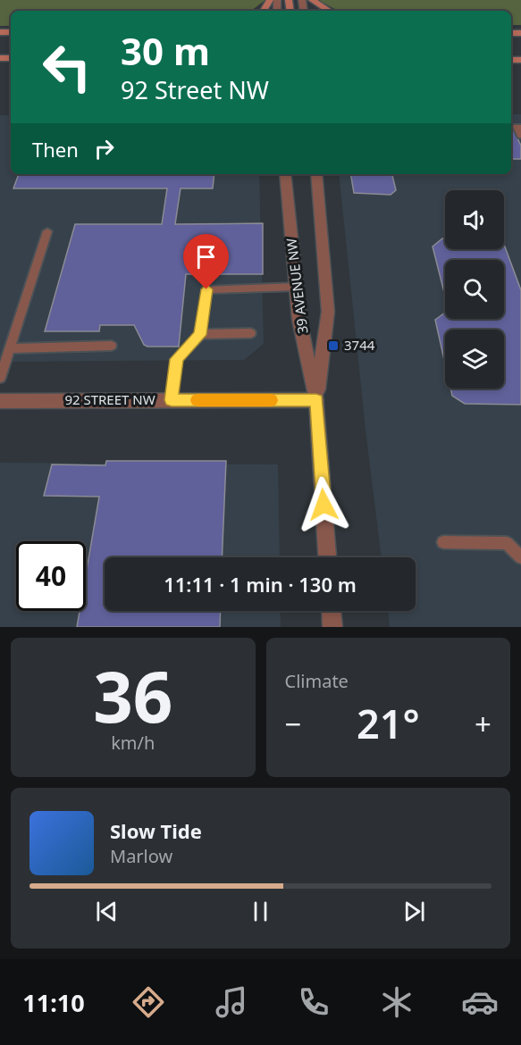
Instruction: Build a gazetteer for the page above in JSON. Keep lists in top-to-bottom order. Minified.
{"streets":{"street":["39 AVENUE NW","92 STREET NW"]},"crossings":[["39 AVENUE NW","92 STREET NW"]],"places":{"transit":["3744"]},"page":{"turn":["30 m","92 Street NW"],"then":"Then","limit":"40","trip":"11:11 · 1 min · 130 m","tile":[["36","km/h"],"Climate"],"heat":["−","21°","+"],"song":["Slow Tide","Marlow"],"tabs":"11:10"}}
